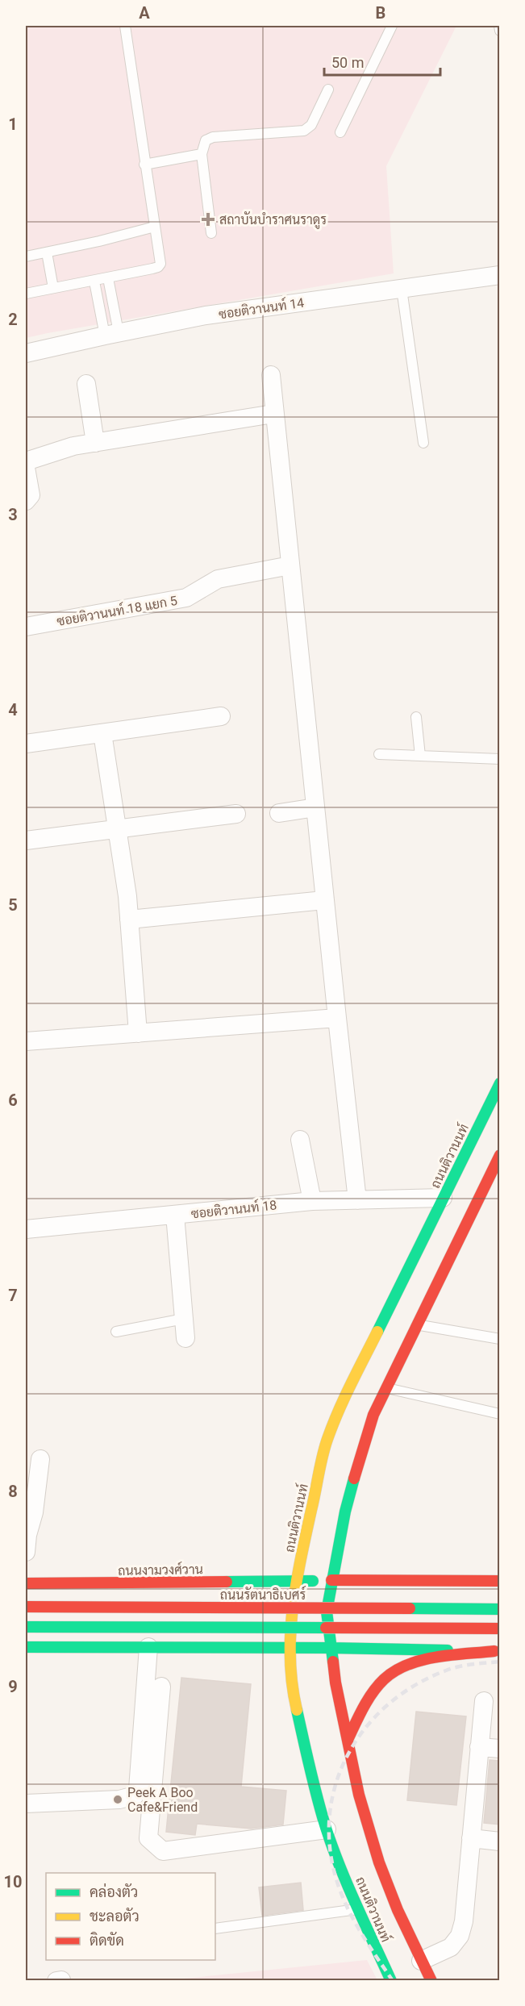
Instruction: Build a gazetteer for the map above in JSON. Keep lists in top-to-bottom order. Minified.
{"streets":{"main road":["ถนนติวานนท์","ถนนงามวงศ์วาน","ถนนรัตนาธิเบศร์"],"street":["ซอยติวานนท์ 14","ซอยติวานนท์ 18 แยก 5","ซอยติวานนท์ 18"]},"crossings":[["ถนนติวานนท์","ซอยติวานนท์ 18"],["ถนนติวานนท์","ถนนงามวงศ์วาน"],["ถนนติวานนท์","ถนนรัตนาธิเบศร์"],["ถนนงามวงศ์วาน","ถนนรัตนาธิเบศร์"]],"places":{"health":["สถาบันบำราศนราดูร"],"other":["Peek A Boo Cafe&Friend"]},"legend":["คล่องตัว","ชะลอตัว","ติดขัด"],"scale_bar":"50 m","grid":{"columns":["A","B"],"rows":["1","2","3","4","5","6","7","8","9","10"]}}
